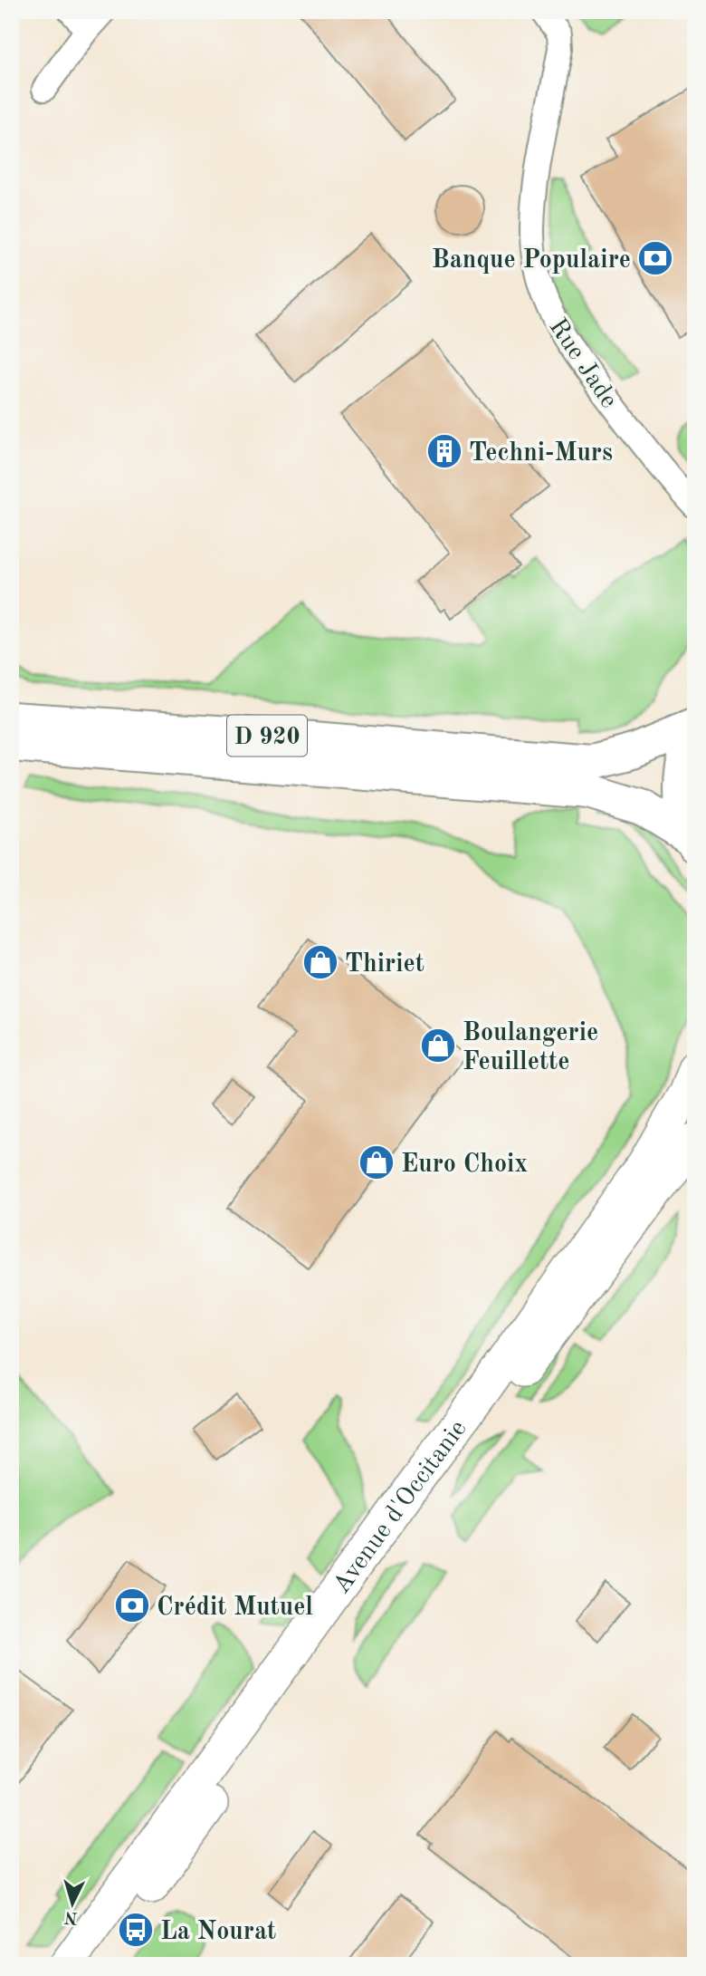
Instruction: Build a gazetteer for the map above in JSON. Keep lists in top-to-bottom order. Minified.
{"streets":{"main road":["D 920","Avenue d'Occitanie"],"street":["Rue Jade"]},"places":{"bank":["Banque Populaire","Crédit Mutuel"],"building":["Techni-Murs"],"shop":["Thiriet","Boulangerie Feuillette","Euro Choix"],"bus stop":["La Nourat"]},"north":"bottom"}
